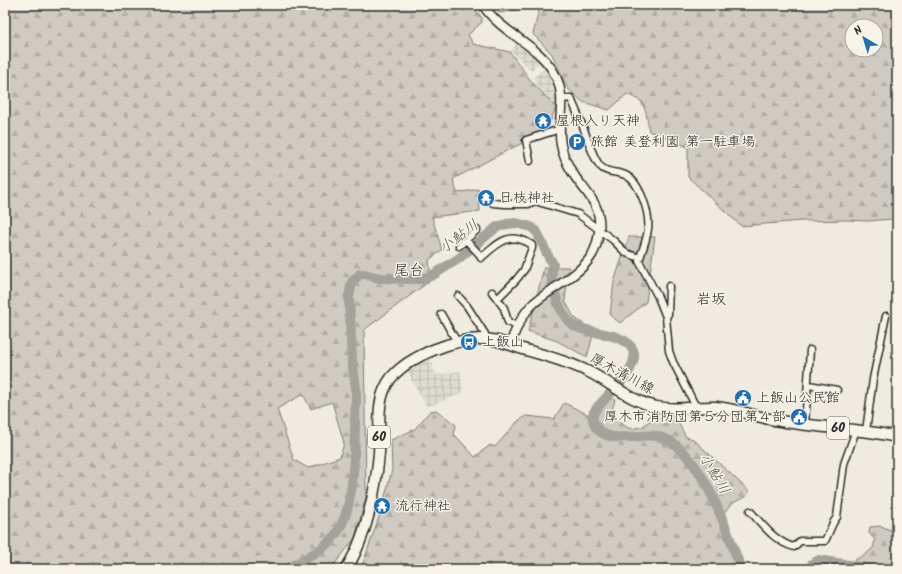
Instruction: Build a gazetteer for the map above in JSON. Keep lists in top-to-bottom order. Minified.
{"streets":{"main road":["厚木清川線","60"]},"crossings":[["厚木清川線","60"]],"districts":["尾台","岩坂"],"water":["小鮎川"],"places":{"temple":["屋根入り天神","日枝神社","流行神社"],"parking":["旅館 美登利園 第一駐車場"],"bus stop":["上飯山"],"public building":["上飯山公民館","厚木市消防団第５分団第４部"]},"north":"top left"}
